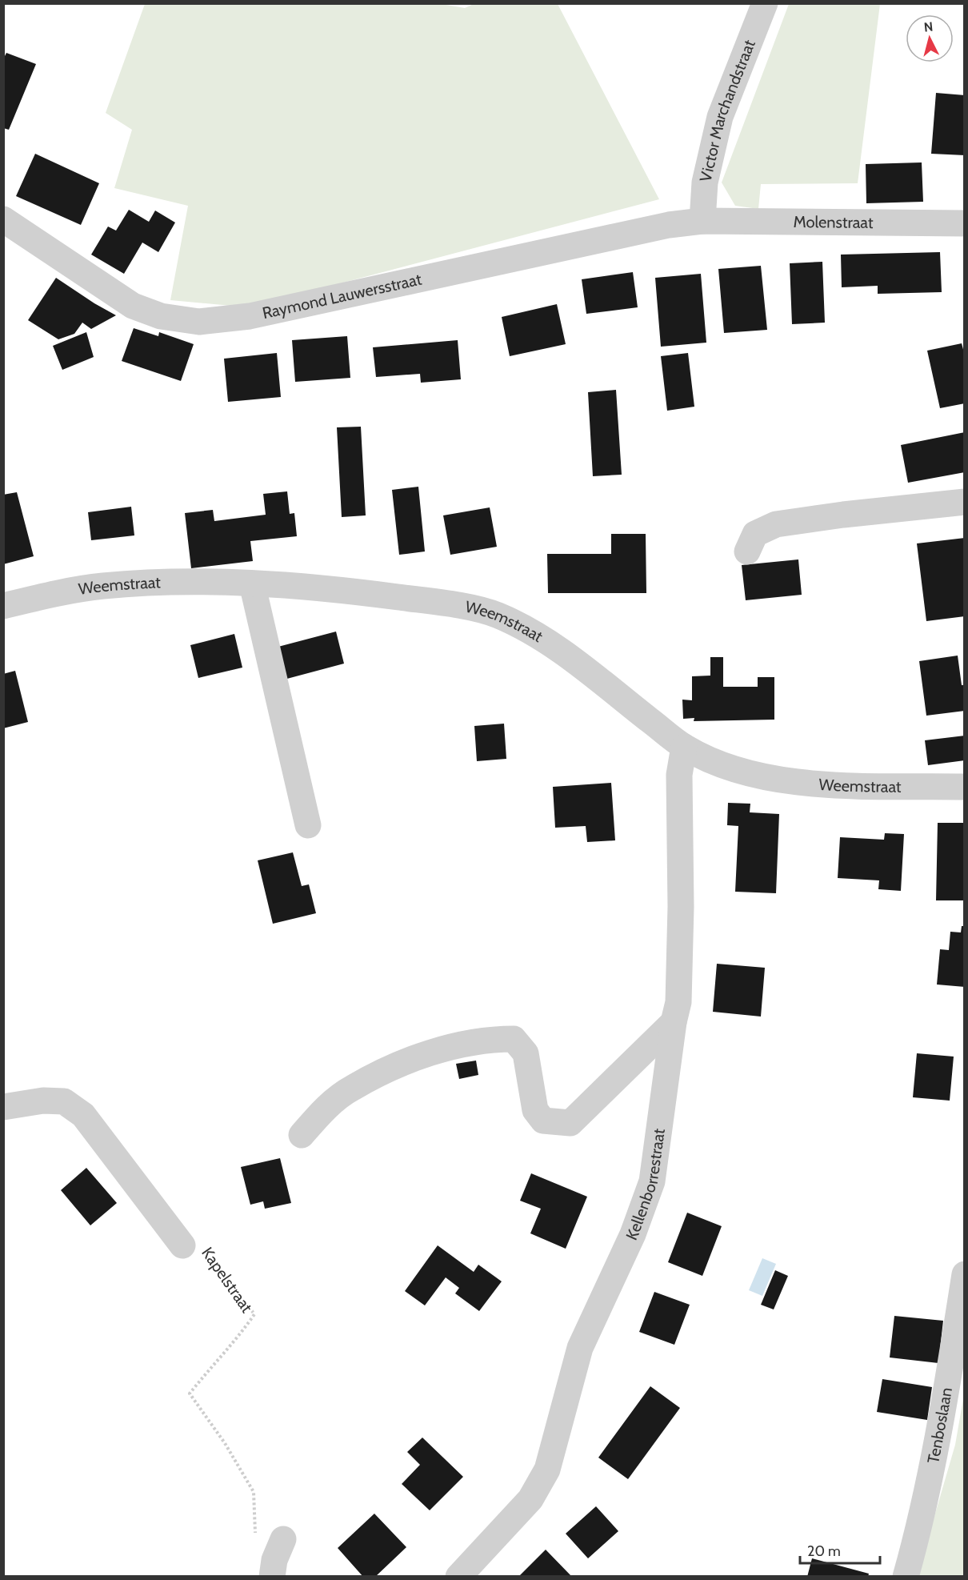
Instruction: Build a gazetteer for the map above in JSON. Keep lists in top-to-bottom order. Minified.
{"streets":{"street":["Victor Marchandstraat","Molenstraat","Raymond Lauwersstraat","Weemstraat","Kellenborrestraat","Kapelstraat","Tenboslaan"]},"crossings":[["Victor Marchandstraat","Molenstraat"],["Victor Marchandstraat","Raymond Lauwersstraat"],["Molenstraat","Raymond Lauwersstraat"],["Weemstraat","Kellenborrestraat"]],"scale_bar":"20 m","north":"top"}
